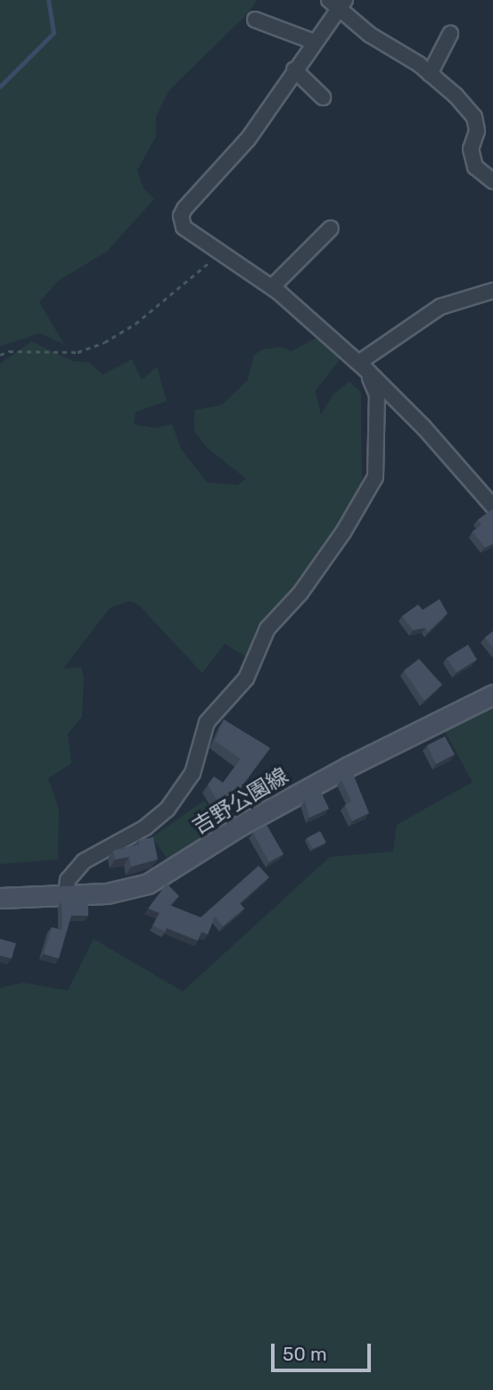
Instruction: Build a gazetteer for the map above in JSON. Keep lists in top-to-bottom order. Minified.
{"streets":{"main road":["吉野公園線"]},"scale_bar":"50 m"}
